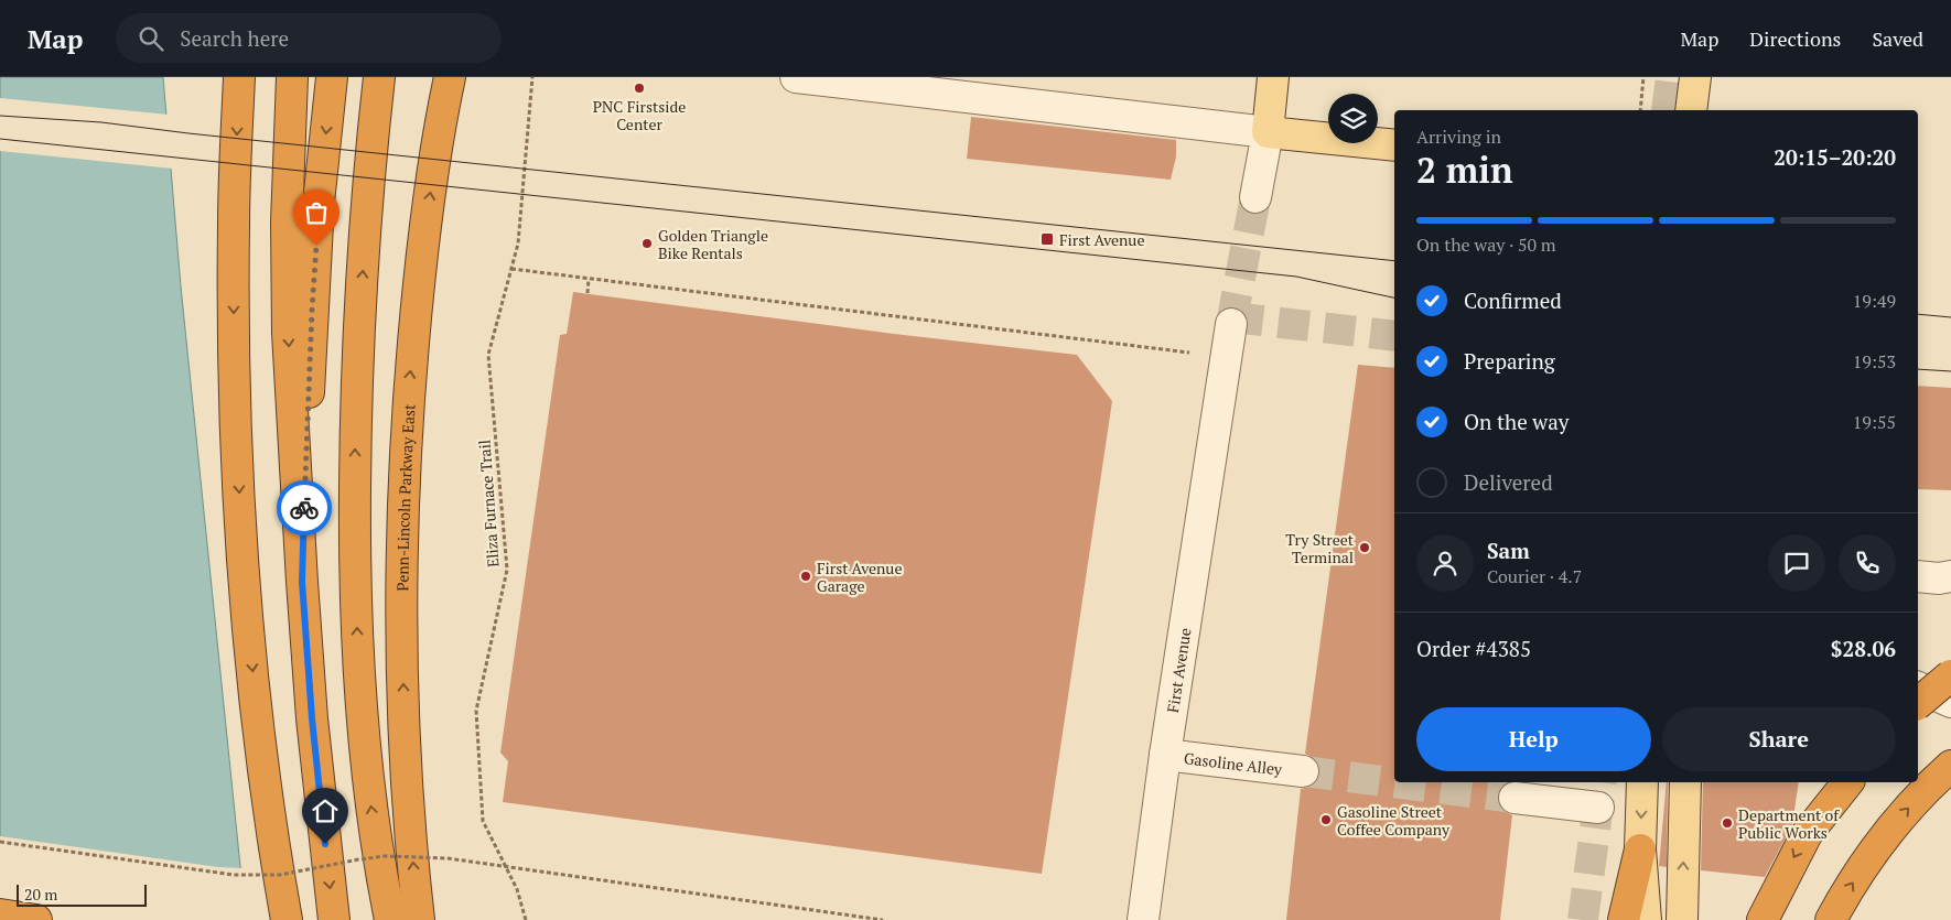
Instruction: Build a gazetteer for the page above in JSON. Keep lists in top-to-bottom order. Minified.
{"streets":{"highway":["Penn-Lincoln Parkway East"],"street":["First Avenue","Gasoline Alley"],"path":["Eliza Furnace Trail"]},"crossings":[["First Avenue","Gasoline Alley"]],"places":{"other":["PNC Firstside Center","Golden Triangle Bike Rentals","Try Street Terminal","First Avenue Garage","Gasoline Street Coffee Company","Department of Public Works"],"transit":["First Avenue"]},"scale_bar":"20 m","page":{"header":"Map","search":"Search here","nav":["Map","Directions","Saved"],"heading":["2 min","Arriving in","20:15–20:20"],"panel":["Sam","Courier · 4.7","Order #4385","$28.06"],"bar":"On the way · 50 m","list":[["Confirmed","19:49"],["Preparing","19:53"],["On the way","19:55"],"Delivered"],"buttons":["Help","Share"],"scale":"20 m"}}
